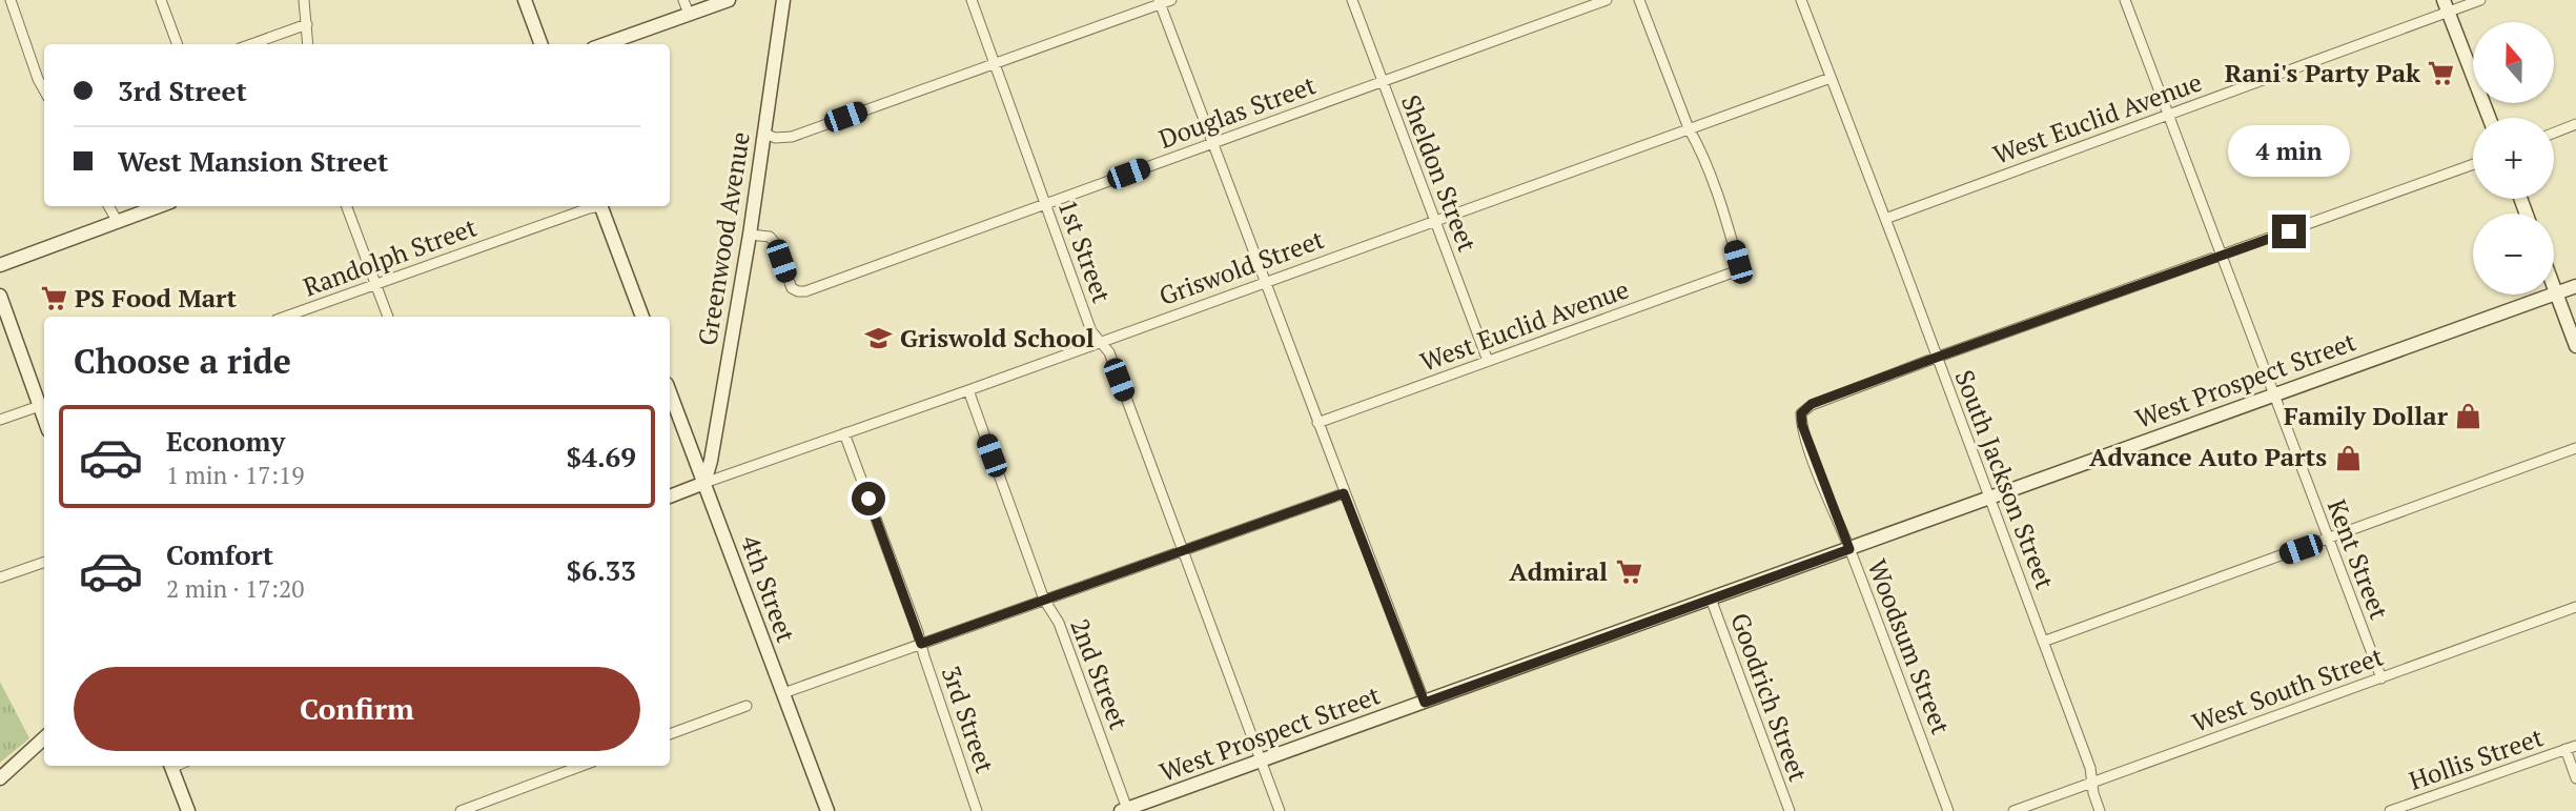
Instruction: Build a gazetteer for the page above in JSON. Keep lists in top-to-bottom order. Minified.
{"streets":{"street":["Douglas Street","West Euclid Avenue","Sheldon Street","Greenwood Avenue","1st Street","Randolph Street","Griswold Street","West Prospect Street","South Jackson Street","Kent Street","4th Street","Woodsum Street","2nd Street","West South Street","Goodrich Street","3rd Street","Hollis Street"]},"crossings":[["Douglas Street","Sheldon Street"],["Douglas Street","Greenwood Avenue"],["Douglas Street","1st Street"],["West Euclid Avenue","Sheldon Street"],["West Euclid Avenue","Griswold Street"],["West Euclid Avenue","South Jackson Street"],["West Euclid Avenue","Kent Street"],["Sheldon Street","Griswold Street"],["Greenwood Avenue","Griswold Street"],["Greenwood Avenue","4th Street"],["1st Street","Griswold Street"],["1st Street","West Prospect Street"],["Griswold Street","South Jackson Street"],["Griswold Street","4th Street"],["Griswold Street","2nd Street"],["Griswold Street","3rd Street"],["West Prospect Street","South Jackson Street"],["West Prospect Street","Kent Street"],["West Prospect Street","Woodsum Street"],["West Prospect Street","2nd Street"],["West Prospect Street","Goodrich Street"],["South Jackson Street","Woodsum Street"],["South Jackson Street","West South Street"],["Kent Street","West South Street"]],"places":{"supermarket":["Rani's Party Pak","PS Food Mart","Admiral"],"school or university":["Griswold School"],"shop":["Family Dollar","Advance Auto Parts"]},"north":"top","page":{"map_buttons":["+","−"],"banner":["3rd Street","West Mansion Street"],"bubble":"4 min","heading":"Choose a ride","list":[{"name":"Economy","note":"1 min · 17:19","value":"$4.69"},{"name":"Comfort","note":"2 min · 17:20","value":"$6.33"}],"buttons":"Confirm"}}
